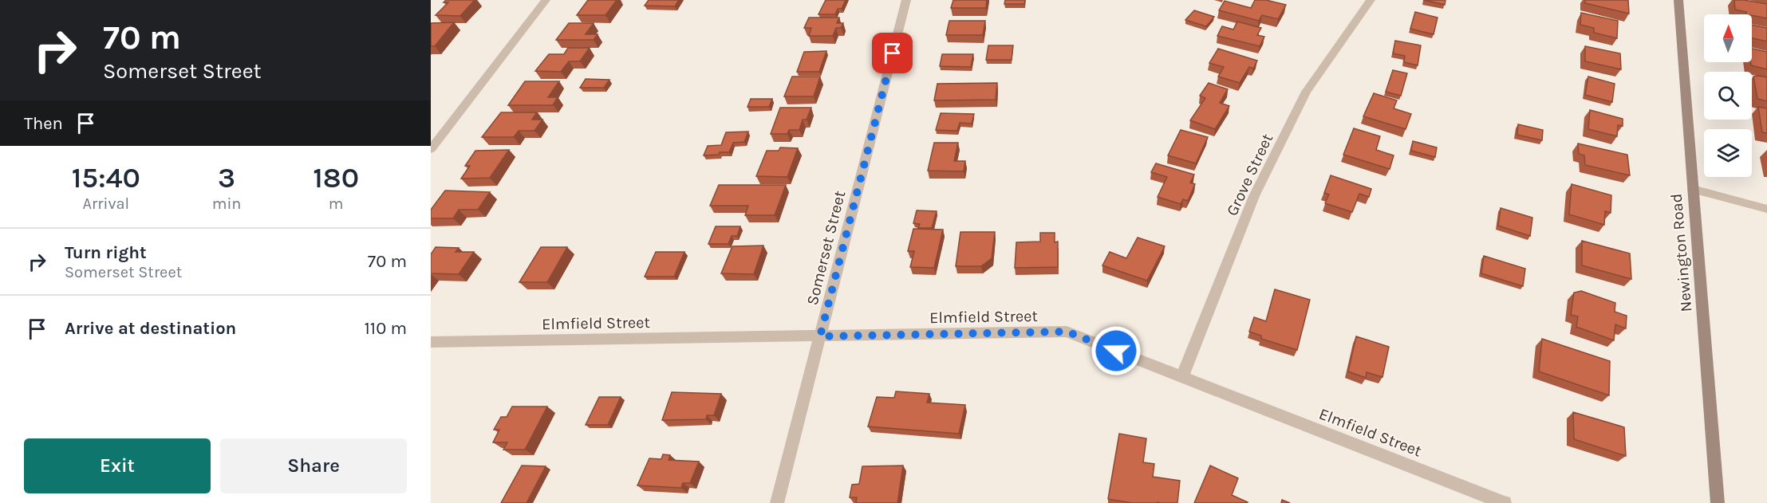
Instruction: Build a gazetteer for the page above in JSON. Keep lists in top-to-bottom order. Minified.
{"streets":{"main road":["Newington Road"],"street":["Grove Street","Somerset Street","Elmfield Street"]},"crossings":[["Grove Street","Elmfield Street"],["Somerset Street","Elmfield Street"]],"north":"top","page":{"turn":["70 m","Somerset Street"],"then":"Then","eta":["15:40","Arrival","3","min","180","m"],"list":[{"name":"Turn right","note":"Somerset Street","value":"70 m"},{"name":"Arrive at destination","value":"110 m"}],"buttons":["Exit","Share"]}}
